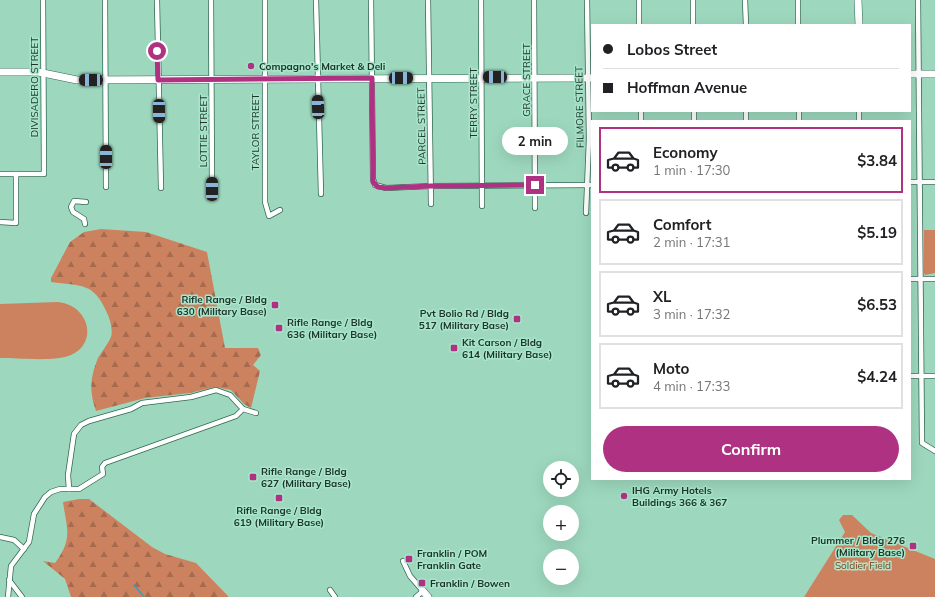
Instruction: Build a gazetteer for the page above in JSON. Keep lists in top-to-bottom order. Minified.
{"streets":{"street":["GRACE STREET","DIVISADERO STREET","TERRY STREET","FILMORE STREET","PARCEL STREET","LOTTIE STREET","TAYLOR STREET"]},"parks":["Soldier Field"],"places":{"other":["Compagno's Market & Deli","IHG Army Hotels Buildings 366 & 367"],"transit":["Rifle Range / Bldg 630 (Military Base)","Pvt Bolio Rd / Bldg 517 (Military Base)","Rifle Range / Bldg 636 (Military Base)","Kit Carson / Bldg 614 (Military Base)","Rifle Range / Bldg 627 (Military Base)","Rifle Range / Bldg 619 (Military Base)","Plummer / Bldg 276 (Military Base)","Franklin / POM Franklin Gate","Franklin / Bowen"]},"page":{"banner":["Lobos Street","Hoffman Avenue"],"bubble":"2 min","list":[{"name":"Economy","note":"1 min · 17:30","value":"$3.84"},{"name":"Comfort","note":"2 min · 17:31","value":"$5.19"},{"name":"XL","note":"3 min · 17:32","value":"$6.53"},{"name":"Moto","note":"4 min · 17:33","value":"$4.24"}],"buttons":"Confirm","map_buttons":["+","−"]}}
